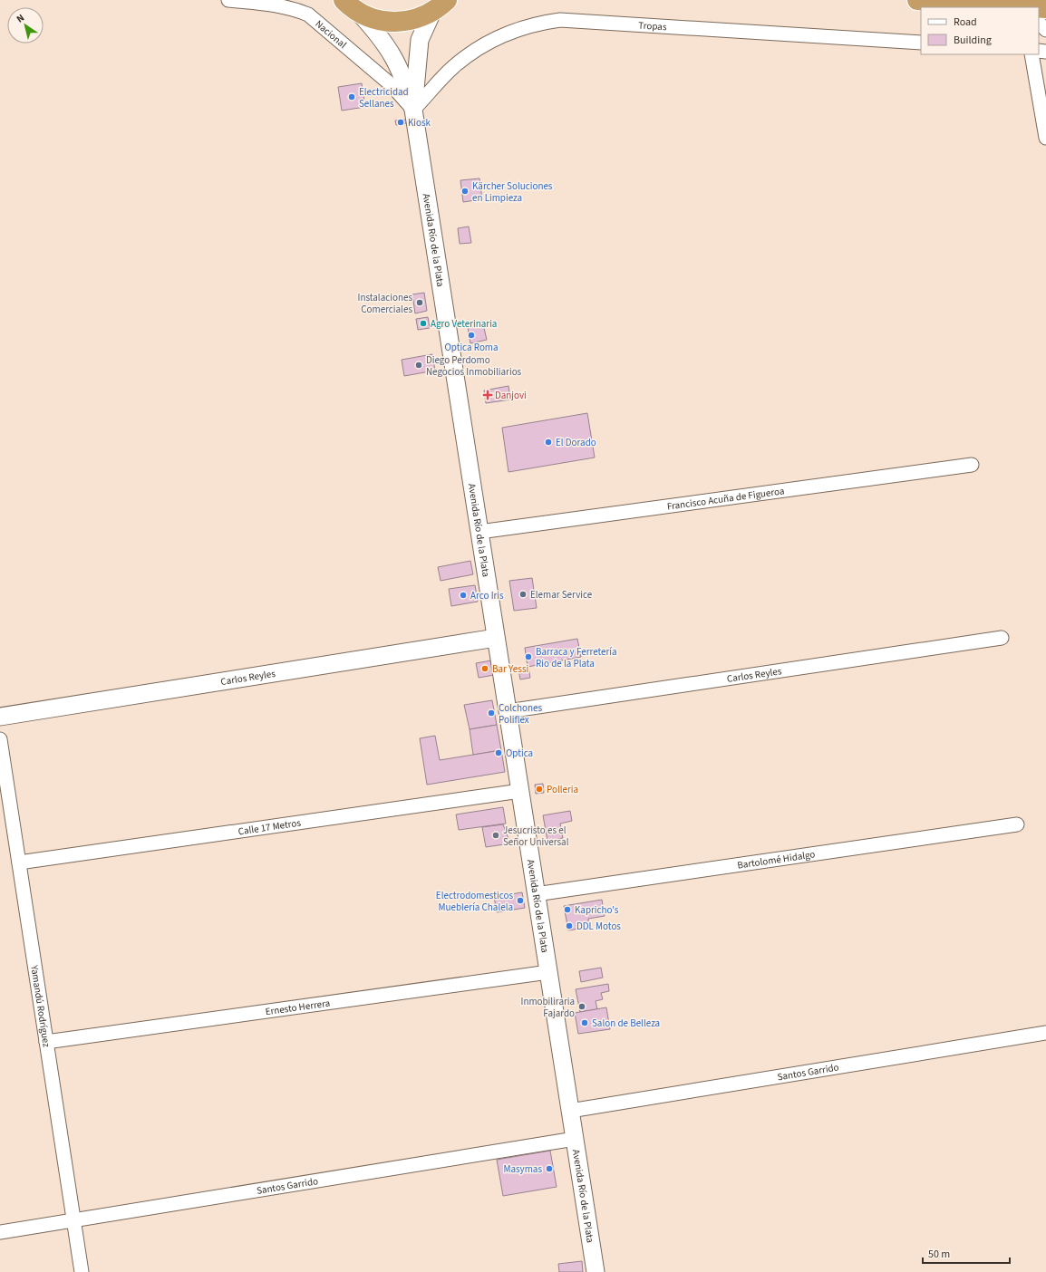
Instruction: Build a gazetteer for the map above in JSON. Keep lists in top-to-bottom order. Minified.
{"streets":{"street":["Tropas","Nacional","Avenida Río de la Plata","Francisco Acuña de Figueroa","Carlos Reyles","Calle 17 Metros","Bartolomé Hidalgo","Yamandú Rodríguez","Ernesto Herrera","Santos Garrido"]},"crossings":[["Tropas","Nacional"],["Tropas","Avenida Río de la Plata"],["Nacional","Avenida Río de la Plata"],["Avenida Río de la Plata","Francisco Acuña de Figueroa"],["Avenida Río de la Plata","Carlos Reyles"],["Avenida Río de la Plata","Calle 17 Metros"],["Avenida Río de la Plata","Bartolomé Hidalgo"],["Avenida Río de la Plata","Ernesto Herrera"],["Avenida Río de la Plata","Santos Garrido"],["Calle 17 Metros","Yamandú Rodríguez"],["Yamandú Rodríguez","Ernesto Herrera"],["Yamandú Rodríguez","Santos Garrido"]],"places":{"other":["Electricidad Sellanes","Kiosk","Kärcher Soluciones en Limpieza","Instalaciones Comerciales","Agro Veterinaria","Optica Roma","Diego Perdomo Negocios Inmobiliarios","El Dorado","Elemar Service","Arco Iris","Barraca y Ferretería Rio de la Plata","Bar Yessi","Colchones Poliflex","Optica","Polleria","Jesucristo es el Señor Universal","Electrodomesticos Mueblería Chalela","Kapricho's","DDL Motos","Inmobiliraria Fajardo","Salon de Belleza","Masymas"],"health":["Danjovi"]},"legend":["Road","Building"],"scale_bar":"50 m","north":"top left"}
